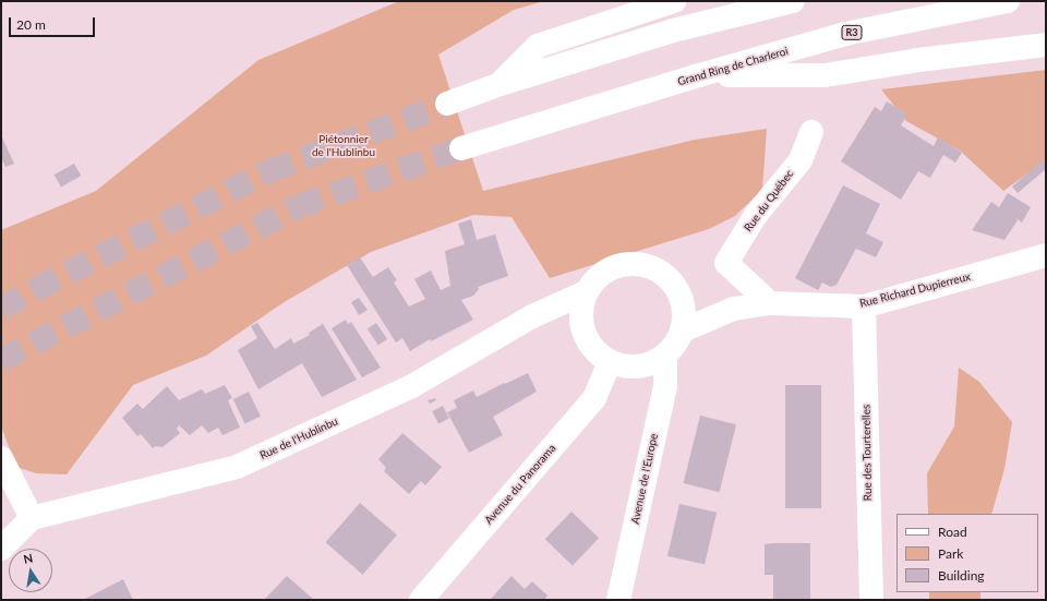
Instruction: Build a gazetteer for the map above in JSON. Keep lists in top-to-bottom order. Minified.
{"streets":{"main road":["R3","Grand Ring de Charleroi","Rue du Québec","Rue Richard Dupierreux","Rue de l'Hublinbu","Rue des Tourterelles","Avenue de l'Europe","Avenue du Panorama"]},"crossings":[["Rue du Québec","Rue Richard Dupierreux"],["Rue Richard Dupierreux","Rue de l'Hublinbu"],["Rue Richard Dupierreux","Rue des Tourterelles"],["Rue Richard Dupierreux","Avenue de l'Europe"],["Rue Richard Dupierreux","Avenue du Panorama"],["Rue de l'Hublinbu","Avenue de l'Europe"],["Rue de l'Hublinbu","Avenue du Panorama"],["Avenue de l'Europe","Avenue du Panorama"]],"parks":["Piétonnier de l'Hublinbu"],"legend":["Road","Park","Building"],"scale_bar":"20 m","north":"top"}
